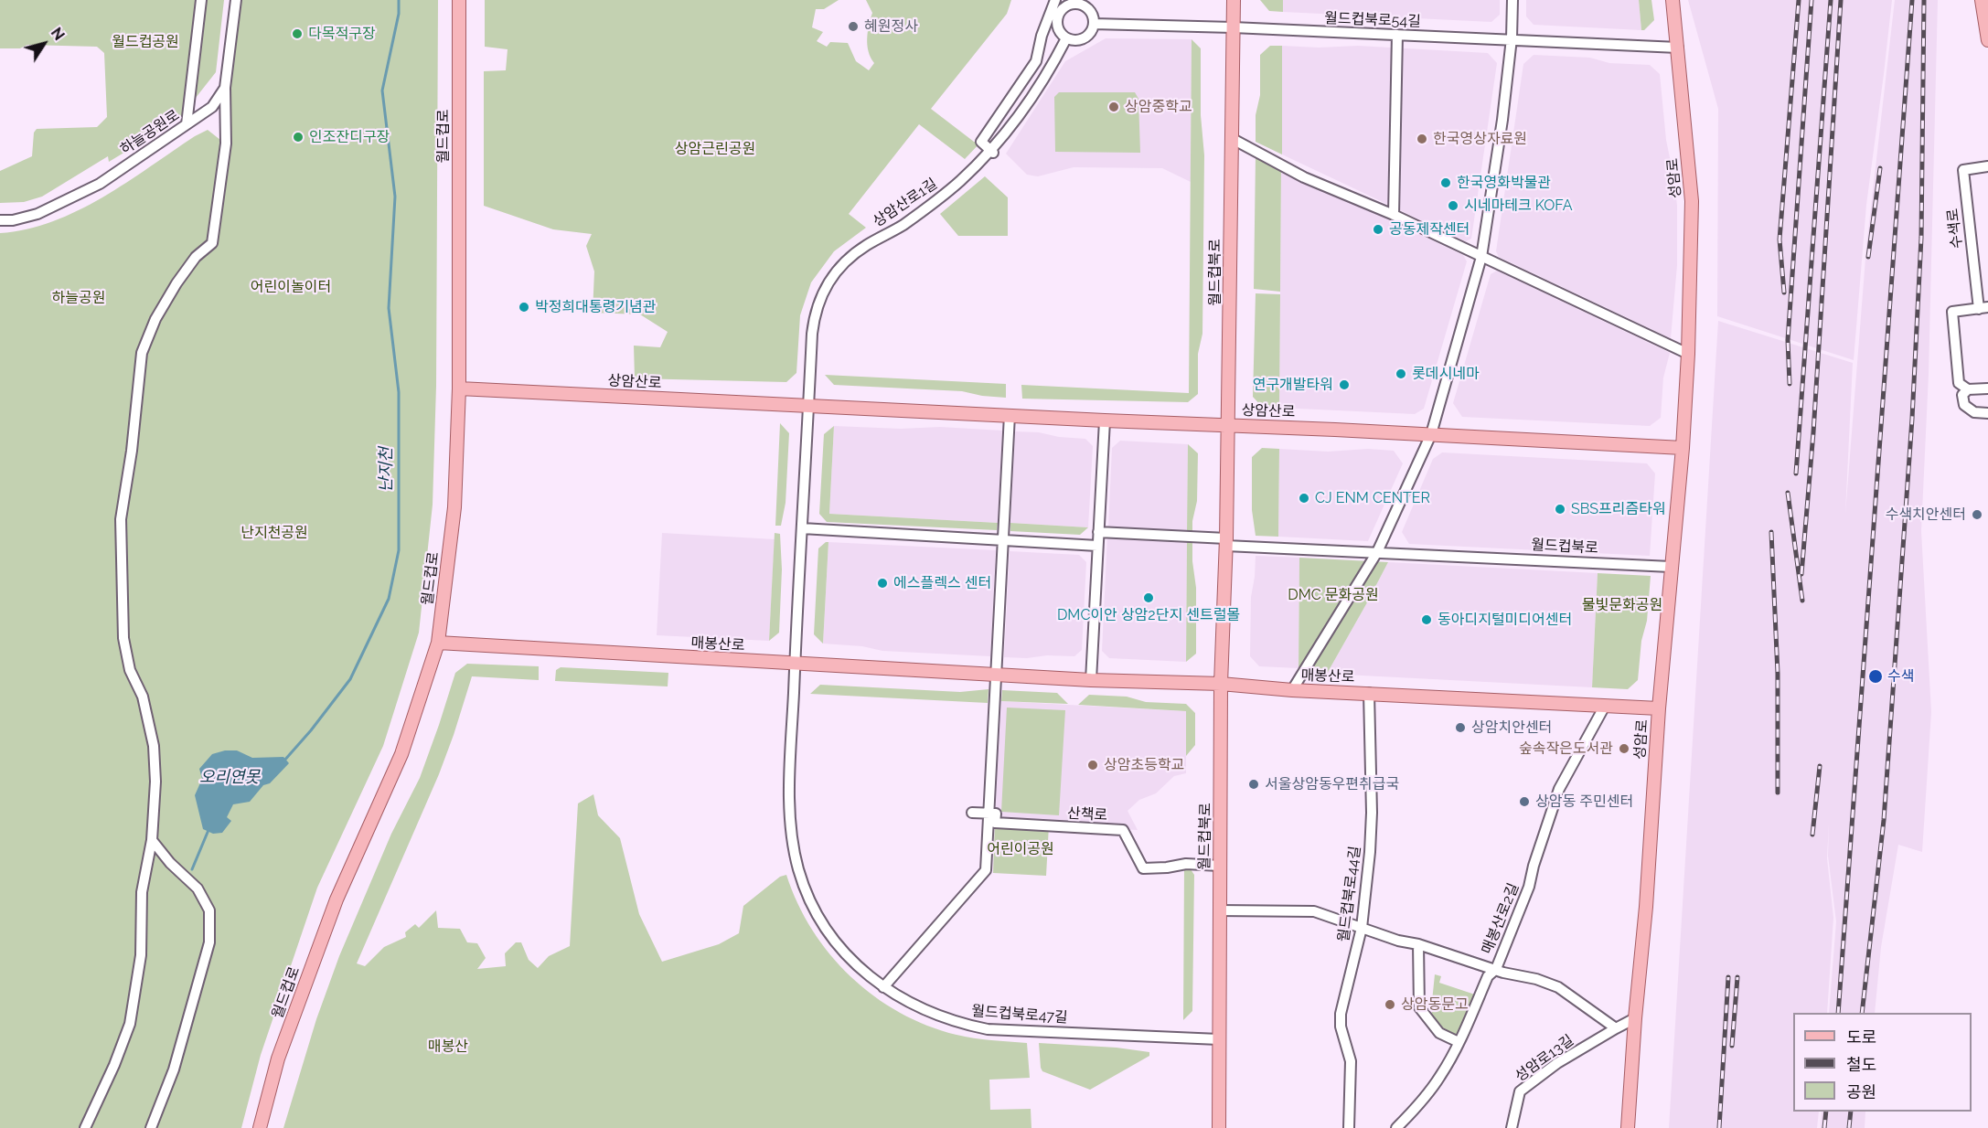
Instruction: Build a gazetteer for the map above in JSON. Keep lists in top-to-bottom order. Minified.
{"streets":{"main road":["월드컵로","성암로","월드컵북로","상암산로","매봉산로"],"street":["월드컵북로54길","하늘공원로","상암산로1길","수색로","산책로","월드컵북로44길","매봉산로2길","월드컵북로47길","성암로13길"]},"crossings":[["월드컵북로54길","성암로"],["월드컵북로54길","월드컵북로"],["월드컵로","상암산로"],["월드컵로","매봉산로"],["성암로","월드컵북로"],["성암로","상암산로"],["성암로","매봉산로"],["성암로","성암로13길"],["상암산로1길","상암산로"],["월드컵북로","상암산로"],["월드컵북로","매봉산로"],["월드컵북로","산책로"],["월드컵북로","월드컵북로47길"],["매봉산로","월드컵북로44길"],["매봉산로","매봉산로2길"],["매봉산로","월드컵북로47길"]],"water":["난지천","오리연못"],"parks":["월드컵공원","상암근린공원","어린이놀이터","하늘공원","난지천공원","DMC 문화공원","물빛문화공원","어린이공원","매봉산"],"places":["혜원정사","다목적구장","상암중학교","인조잔디구장","한국영상자료원","한국영화박물관","시네마테크 KOFA","공동제작센터","박정희대통령기념관","롯데시네마","연구개발타워","CJ ENM CENTER","SBS프리즘타워","수색치안센터","에스플렉스 센터","DMC이안 상암2단지 센트럴몰","동아디지털미디어센터","수색","상암치안센터","숲속작은도서관","상암초등학교","서울상암동우편취급국","상암동 주민센터","상암동문고"],"legend":["도로","철도","공원"],"north":"top right"}
